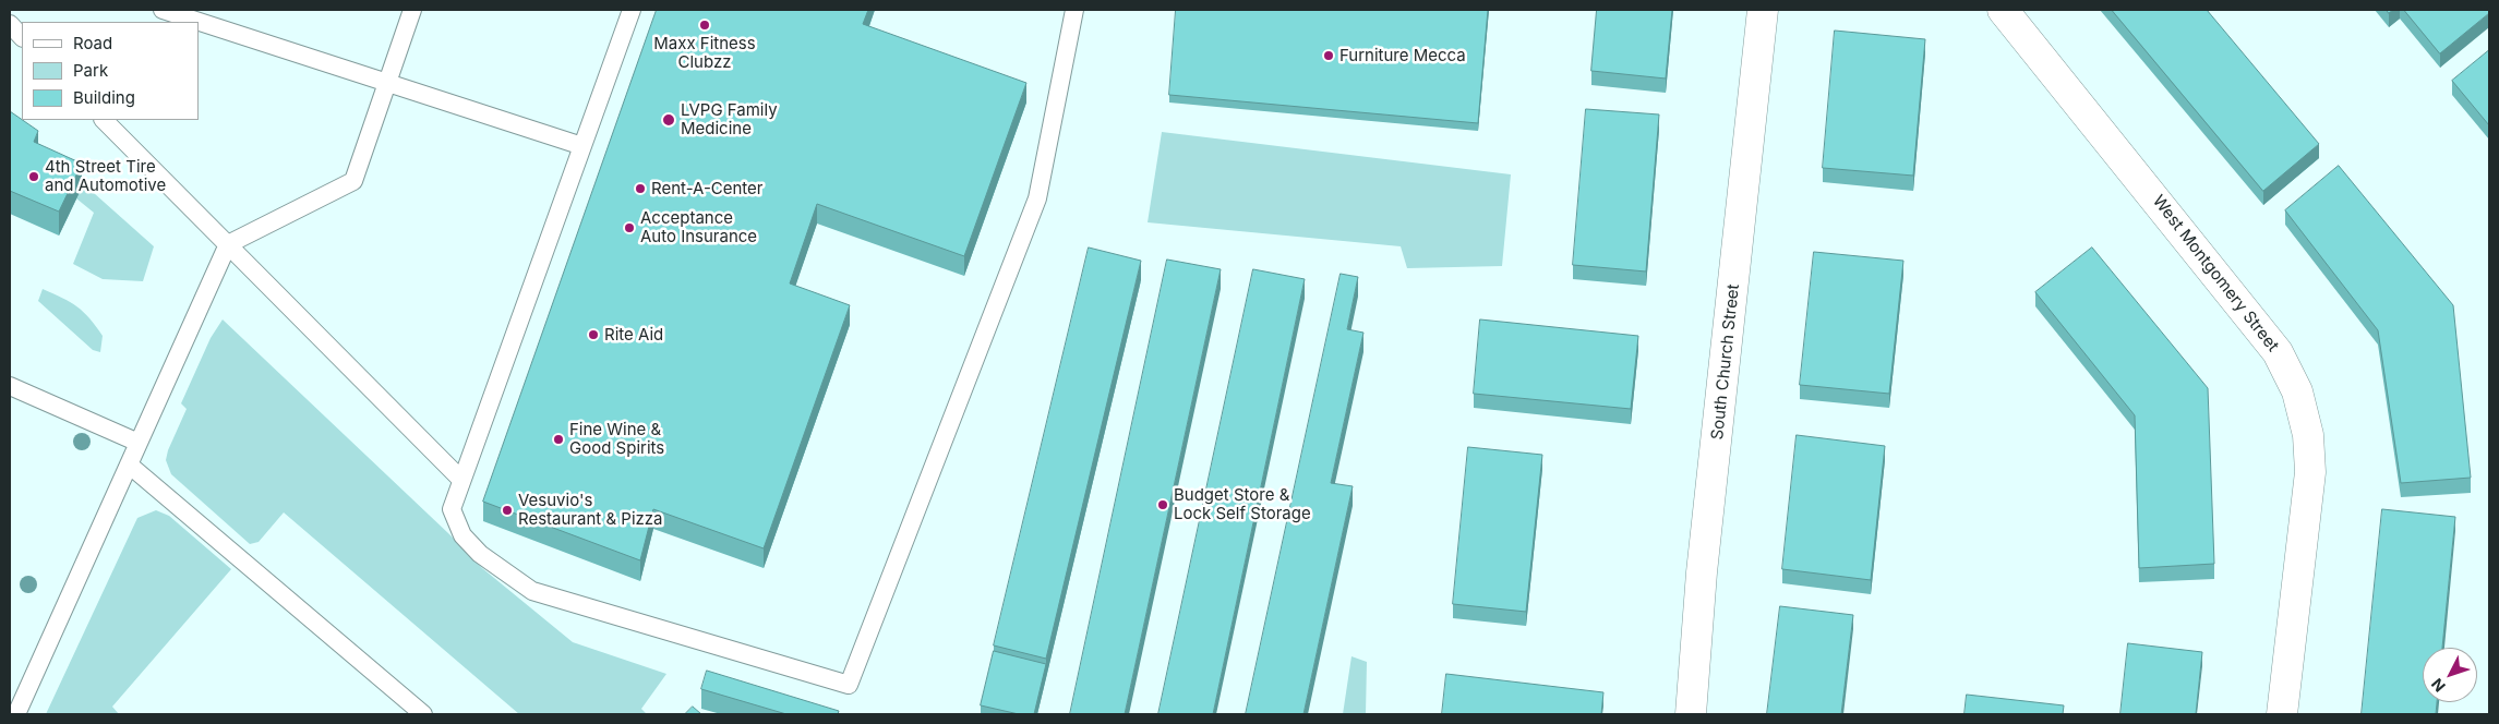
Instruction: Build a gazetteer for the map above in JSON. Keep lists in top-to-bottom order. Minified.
{"streets":{"street":["West Montgomery Street","South Church Street"]},"places":["Maxx Fitness Clubzz","Furniture Mecca","LVPG Family Medicine","4th Street Tire and Automotive","Rent-A-Center","Acceptance Auto Insurance","Rite Aid","Fine Wine & Good Spirits","Budget Store & Lock Self Storage","Vesuvio's Restaurant & Pizza"],"legend":["Road","Park","Building"],"north":"bottom left"}
